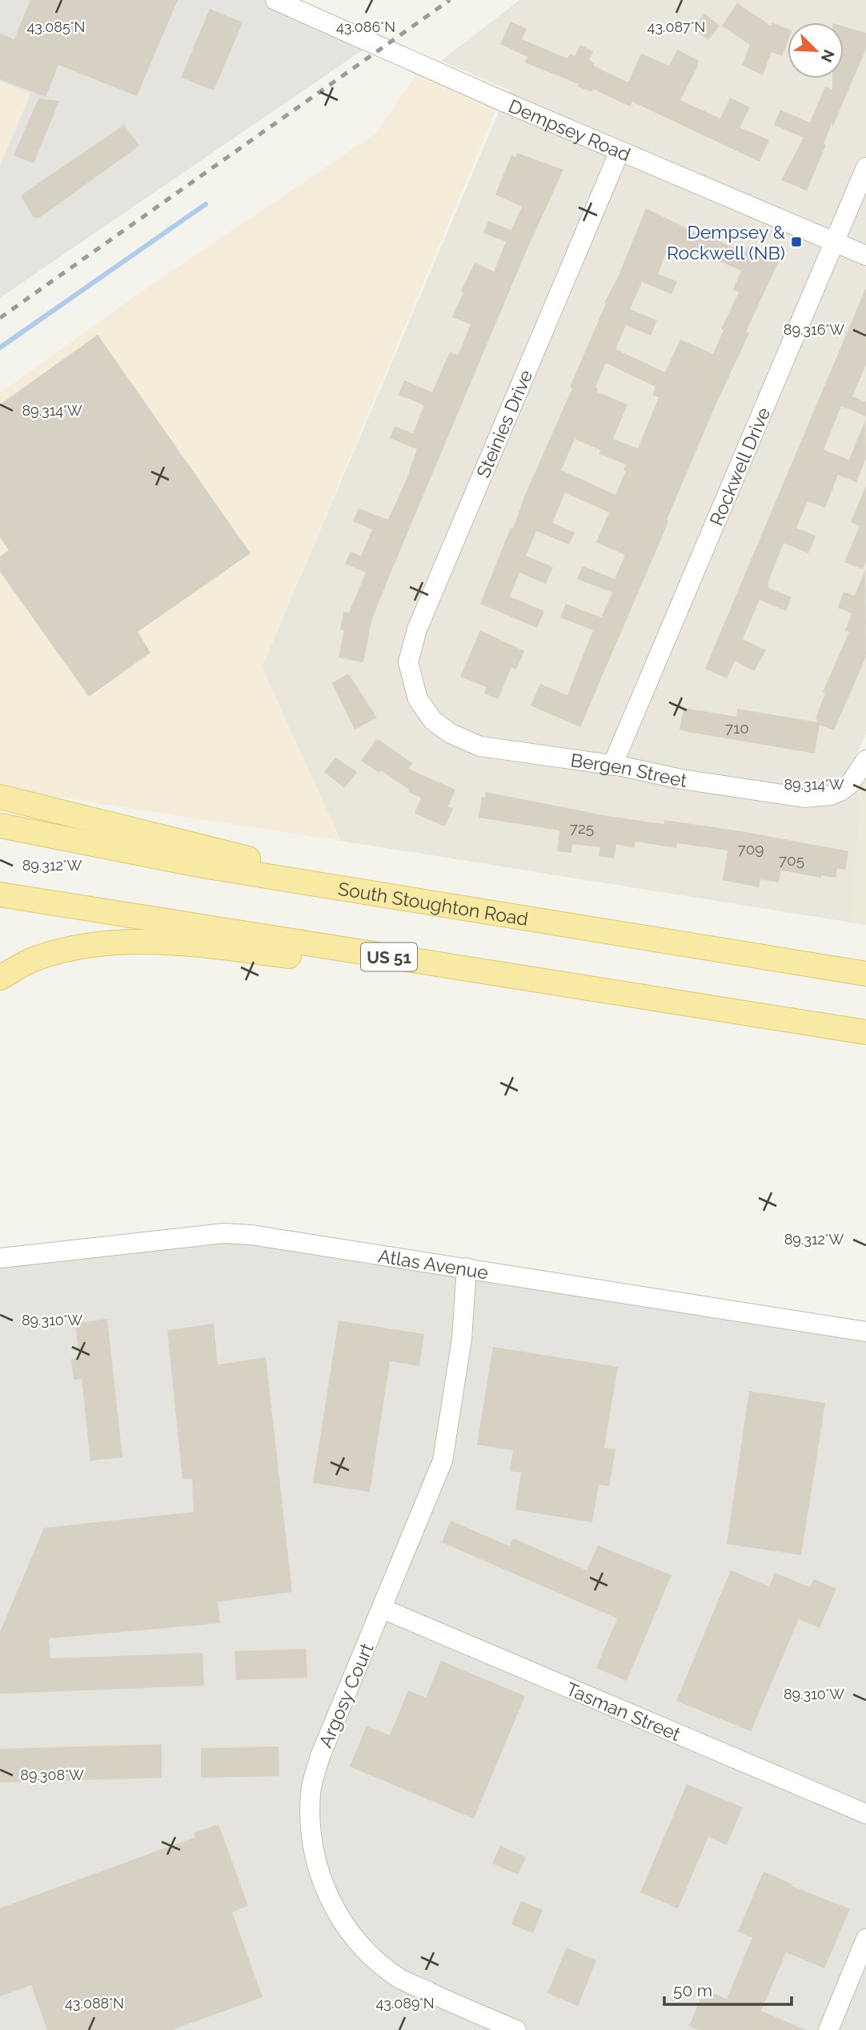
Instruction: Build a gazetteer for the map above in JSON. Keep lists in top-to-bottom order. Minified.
{"streets":{"main road":["South Stoughton Road","US 51"],"street":["Dempsey Road","Steinies Drive","Rockwell Drive","Bergen Street","Atlas Avenue","Argosy Court","Tasman Street"]},"crossings":[["Dempsey Road","Steinies Drive"],["Dempsey Road","Rockwell Drive"],["Steinies Drive","Bergen Street"],["Rockwell Drive","Bergen Street"],["Atlas Avenue","Argosy Court"],["Argosy Court","Tasman Street"]],"places":{"transit":["Dempsey & Rockwell (NB)"]},"house_numbers":["710","725","709","705"],"scale_bar":"50 m","north":"bottom right","coordinates":["43.085°N","43.087°N","43.086°N","89.316°W","89.314°W","89.312°W","89.310°W","89.308°W","43.088°N","43.089°N"]}
